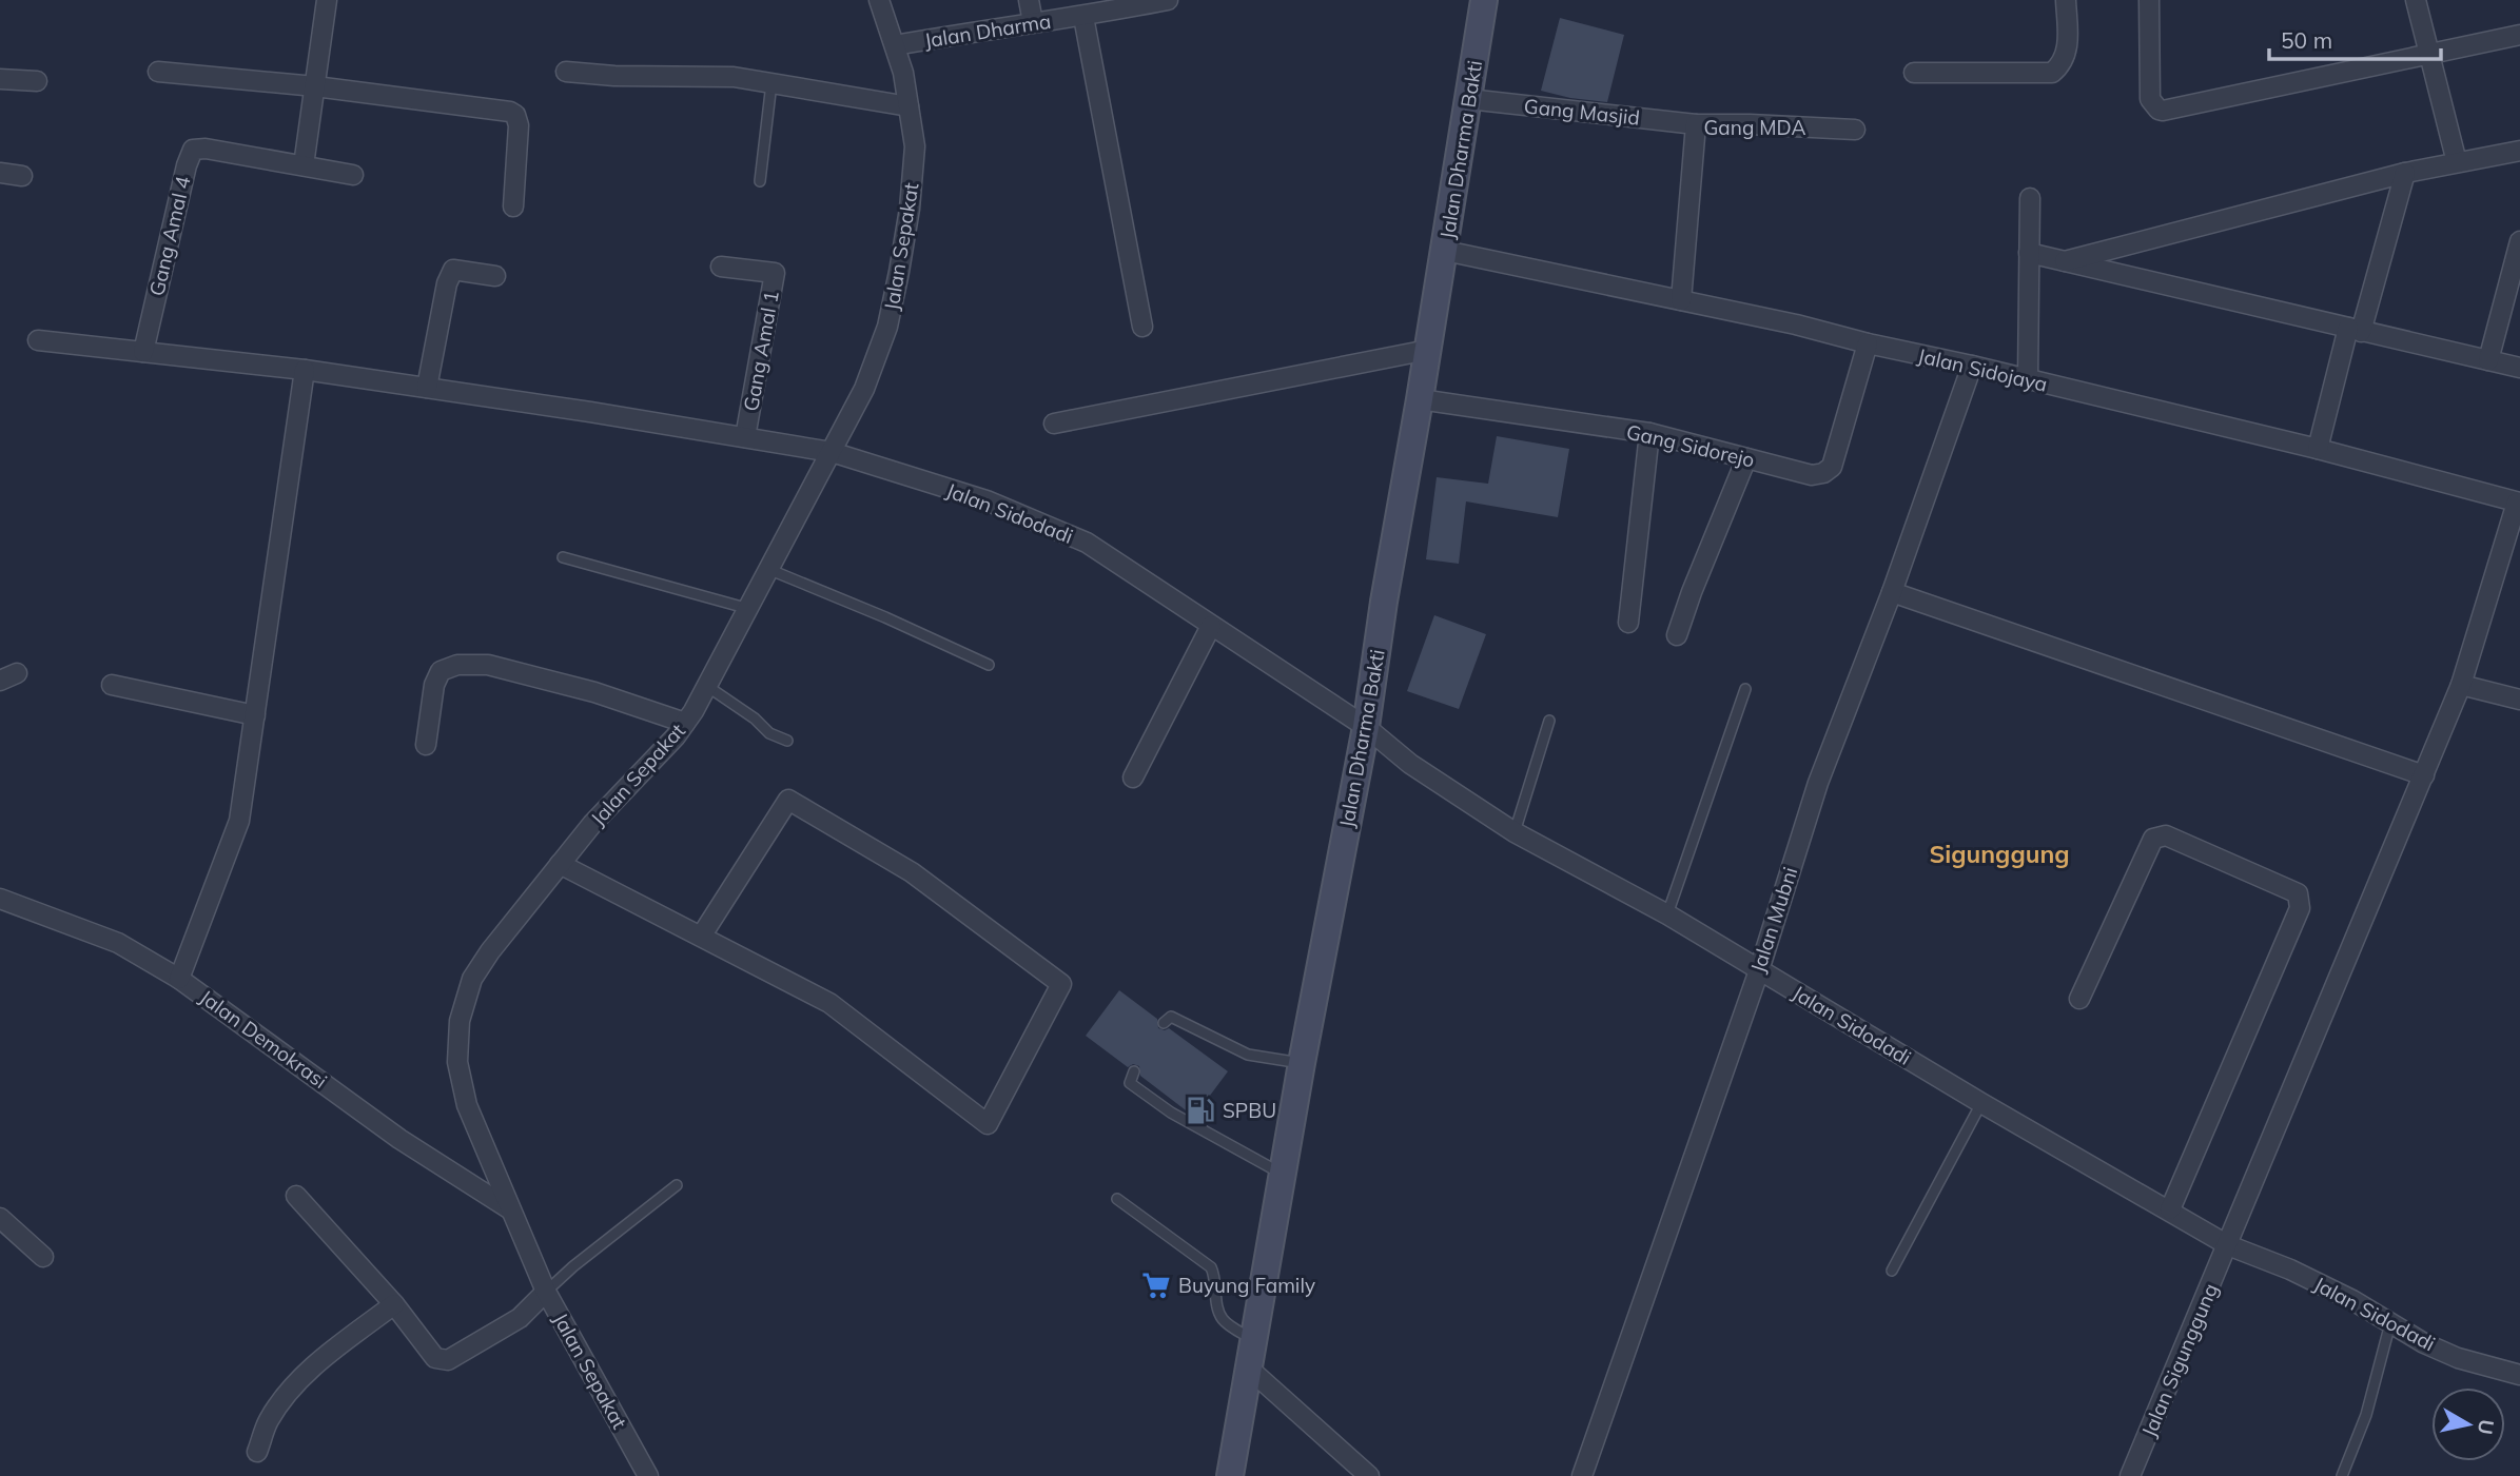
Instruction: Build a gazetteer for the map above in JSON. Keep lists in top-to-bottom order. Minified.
{"streets":{"main road":["Jalan Dharma Bakti"],"street":["Jalan Dharma","Gang Masjid","Gang MDA","Gang Amal 4","Jalan Sepakat","Gang Amal 1","Jalan Sidojaya","Gang Sidorejo","Jalan Sidodadi","Jalan Mubni","Jalan Demokrasi","Jalan Sigunggung"]},"crossings":[["Jalan Dharma","Jalan Sepakat"],["Gang Masjid","Gang MDA"],["Gang Masjid","Jalan Dharma Bakti"],["Gang MDA","Jalan Sidojaya"],["Jalan Dharma Bakti","Jalan Sidojaya"],["Jalan Dharma Bakti","Gang Sidorejo"],["Jalan Dharma Bakti","Jalan Sidodadi"],["Gang Amal 4","Jalan Sidodadi"],["Jalan Sepakat","Jalan Sidodadi"],["Jalan Sepakat","Jalan Demokrasi"],["Gang Amal 1","Jalan Sidodadi"],["Jalan Sidojaya","Gang Sidorejo"],["Jalan Sidojaya","Jalan Mubni"],["Jalan Sidojaya","Jalan Sigunggung"],["Jalan Sidodadi","Jalan Mubni"],["Jalan Sidodadi","Jalan Sigunggung"]],"districts":["Sigunggung"],"places":{"fuel station":["SPBU"],"supermarket":["Buyung Family"]},"scale_bar":"50 m","north":"right"}
